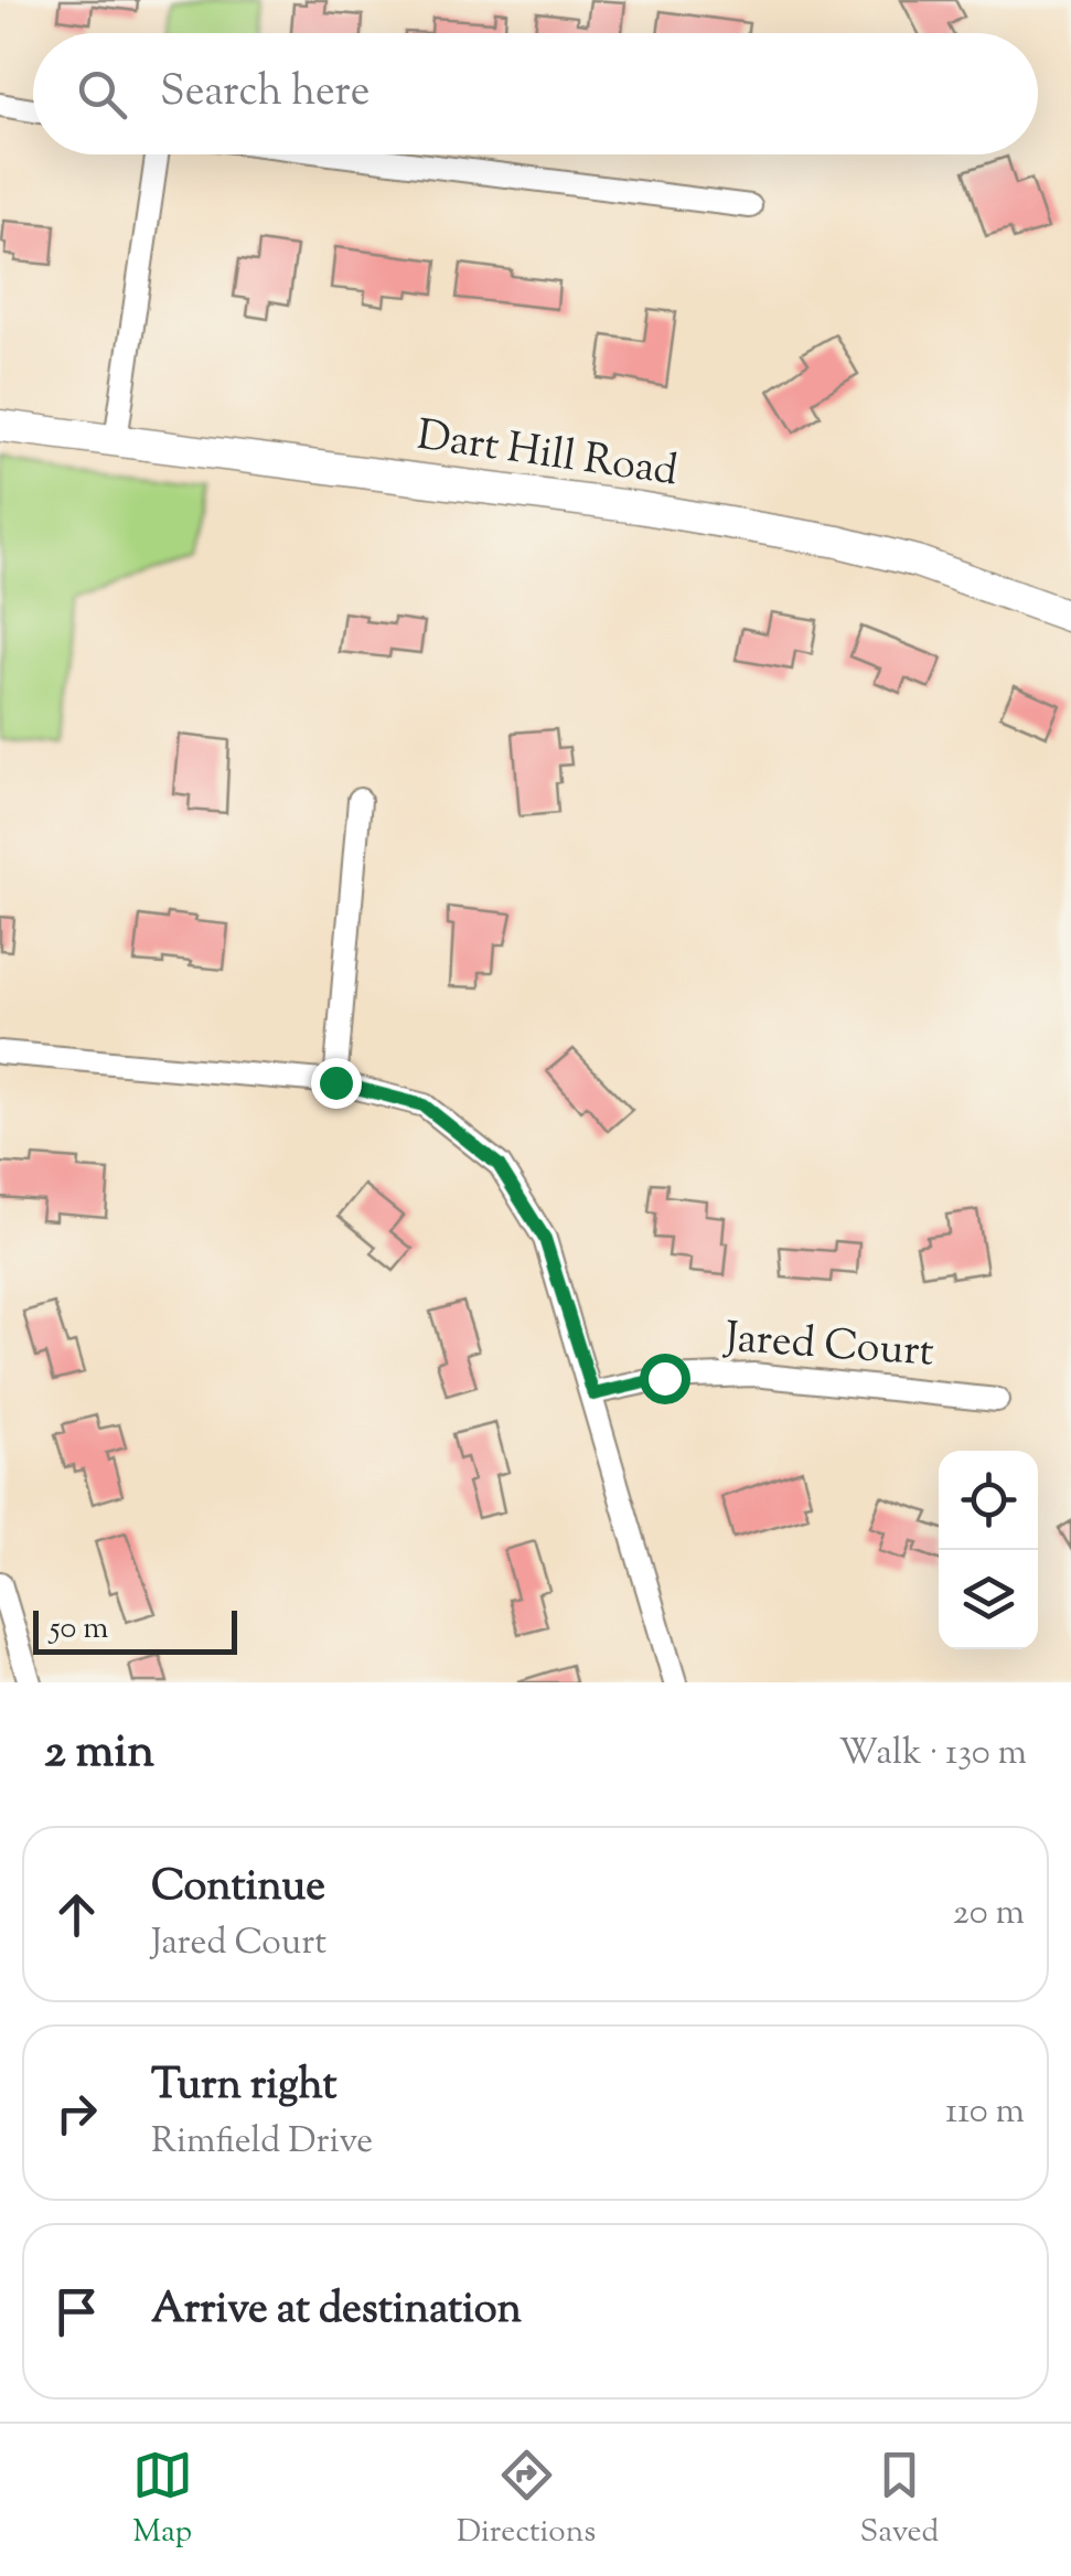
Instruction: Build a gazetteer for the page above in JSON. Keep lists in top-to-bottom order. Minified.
{"streets":{"street":["Dart Hill Road","Jared Court"]},"scale_bar":"50 m","page":{"search":"Search here","scale":"50 m","heading":["2 min","Walk · 130 m"],"list":[["Continue","Jared Court","20 m"],["Turn right","Rimfield Drive","110 m"],"Arrive at destination"],"nav":["Map","Directions","Saved"]}}
